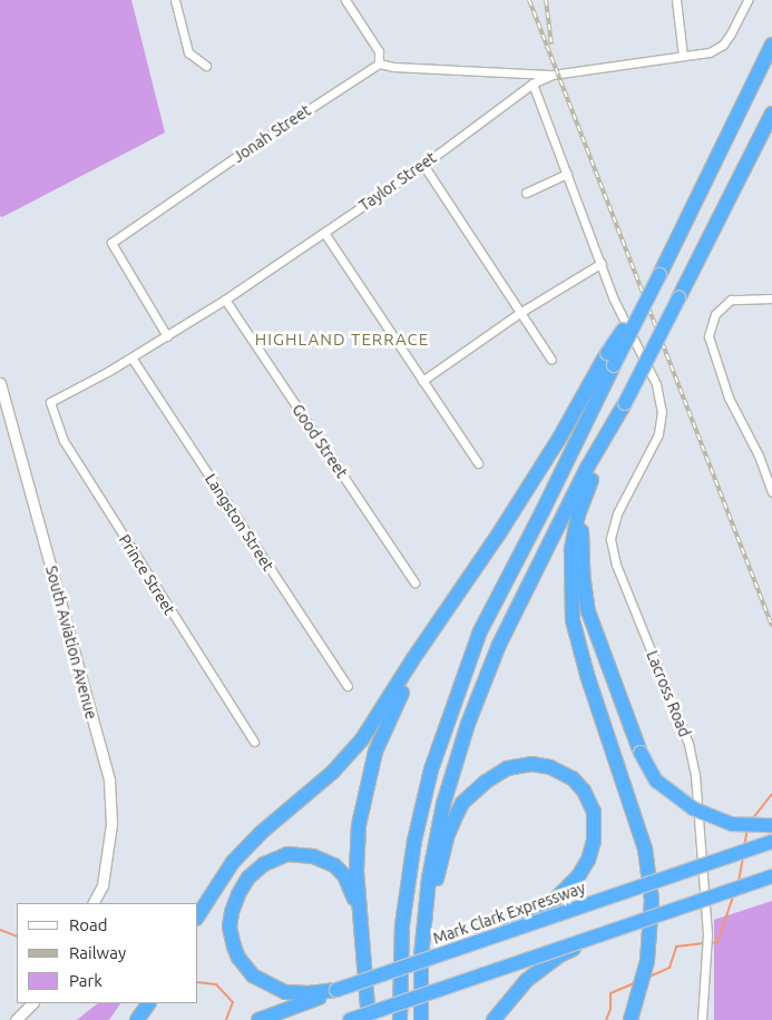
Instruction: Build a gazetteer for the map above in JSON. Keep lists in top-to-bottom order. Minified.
{"streets":{"highway":["Mark Clark Expressway"],"street":["Jonah Street","Taylor Street","Good Street","Langston Street","Prince Street","South Aviation Avenue","Lacross Road"]},"crossings":[["Jonah Street","Taylor Street"],["Taylor Street","Good Street"],["Taylor Street","Langston Street"],["Taylor Street","Prince Street"],["Taylor Street","Lacross Road"]],"districts":["HIGHLAND TERRACE"],"legend":["Road","Railway","Park"]}
